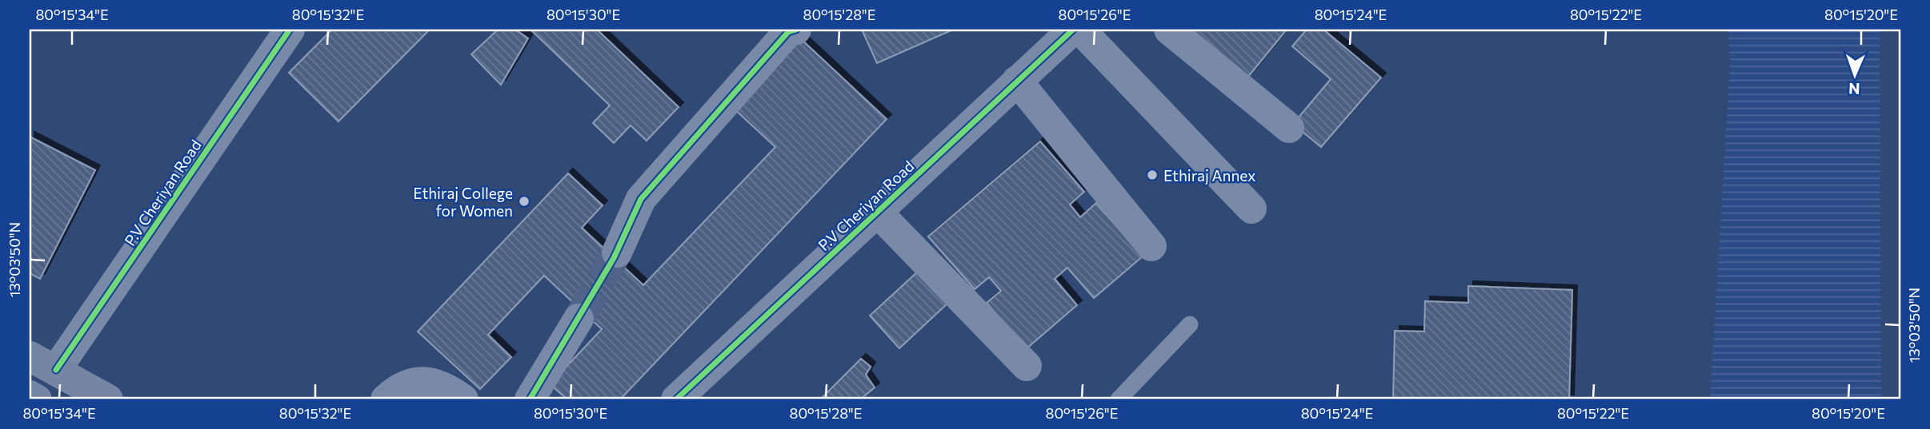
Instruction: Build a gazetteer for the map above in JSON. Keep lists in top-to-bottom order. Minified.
{"streets":{"street":["P.V Cheriyan Road"]},"places":["Ethiraj Annex","Ethiraj College for Women"],"north":"bottom","coordinates":["80°15'34\"E","80°15'32\"E","80°15'30\"E","80°15'28\"E","80°15'26\"E","80°15'24\"E","80°15'22\"E","80°15'20\"E","13°03'50\"N"]}
